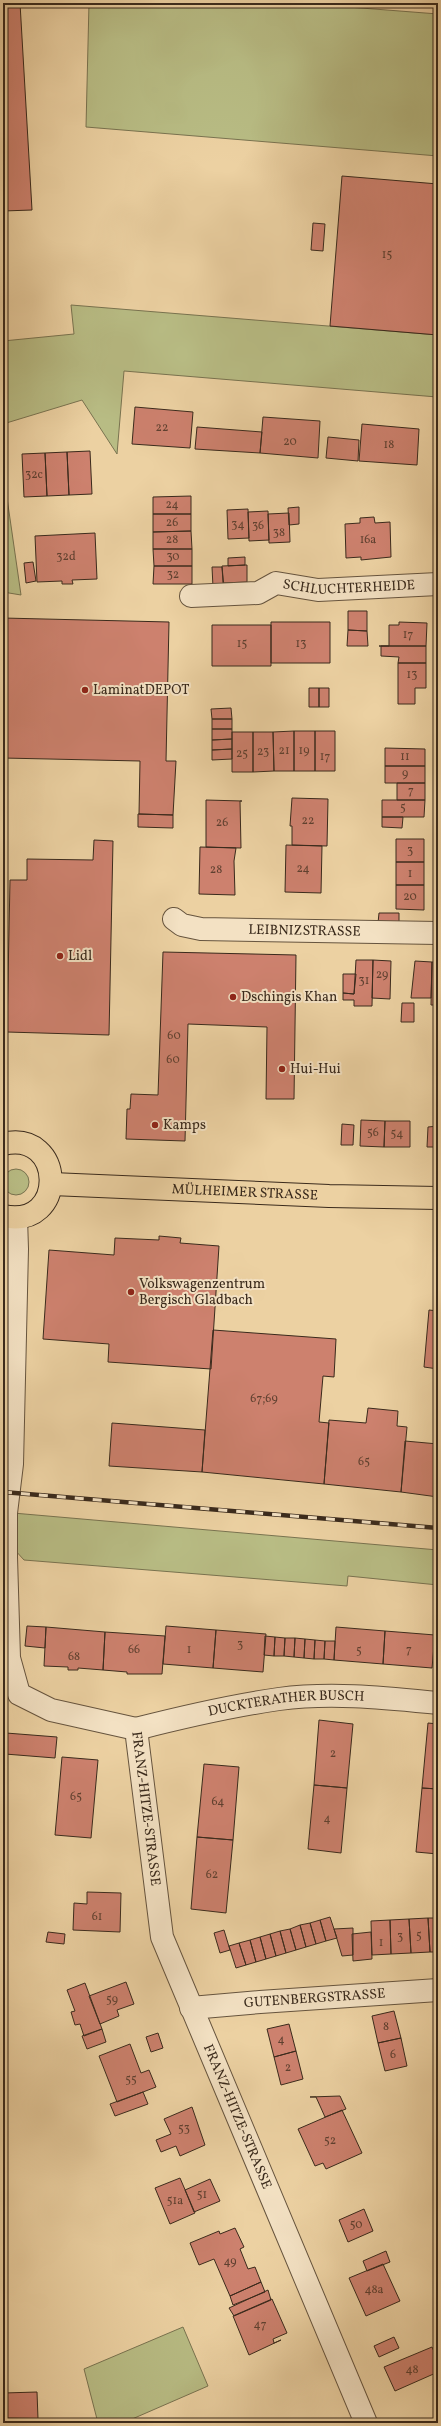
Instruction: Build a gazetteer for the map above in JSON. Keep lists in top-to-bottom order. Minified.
{"streets":{"main road":["MÜLHEIMER STRASSE"],"street":["SCHLUCHTERHEIDE","LEIBNIZSTRASSE","DUCKTERATHER BUSCH","FRANZ-HITZE-STRASSE","GUTENBERGSTRASSE"]},"crossings":[["DUCKTERATHER BUSCH","FRANZ-HITZE-STRASSE"],["FRANZ-HITZE-STRASSE","GUTENBERGSTRASSE"]],"places":["LaminatDEPOT","Lidl","Dschingis Khan","Hui-Hui","Kamps","Volkswagenzentrum Bergisch Gladbach"],"house_numbers":["15","22","20","18","32c","24","26","34","36","38","28","16a","32d","30","32","17","15","13","13","21","19","23","25","17","11","9","7","5","22","26","3","24","28","1","20","29","31","60","60","56","54","67;69","65","3","66","1","7","5","68","2","65","64","4","62","61","5","3","1","59","8","4","6","2","55","53","52","51","51a","50","49","48a","47","48"]}
